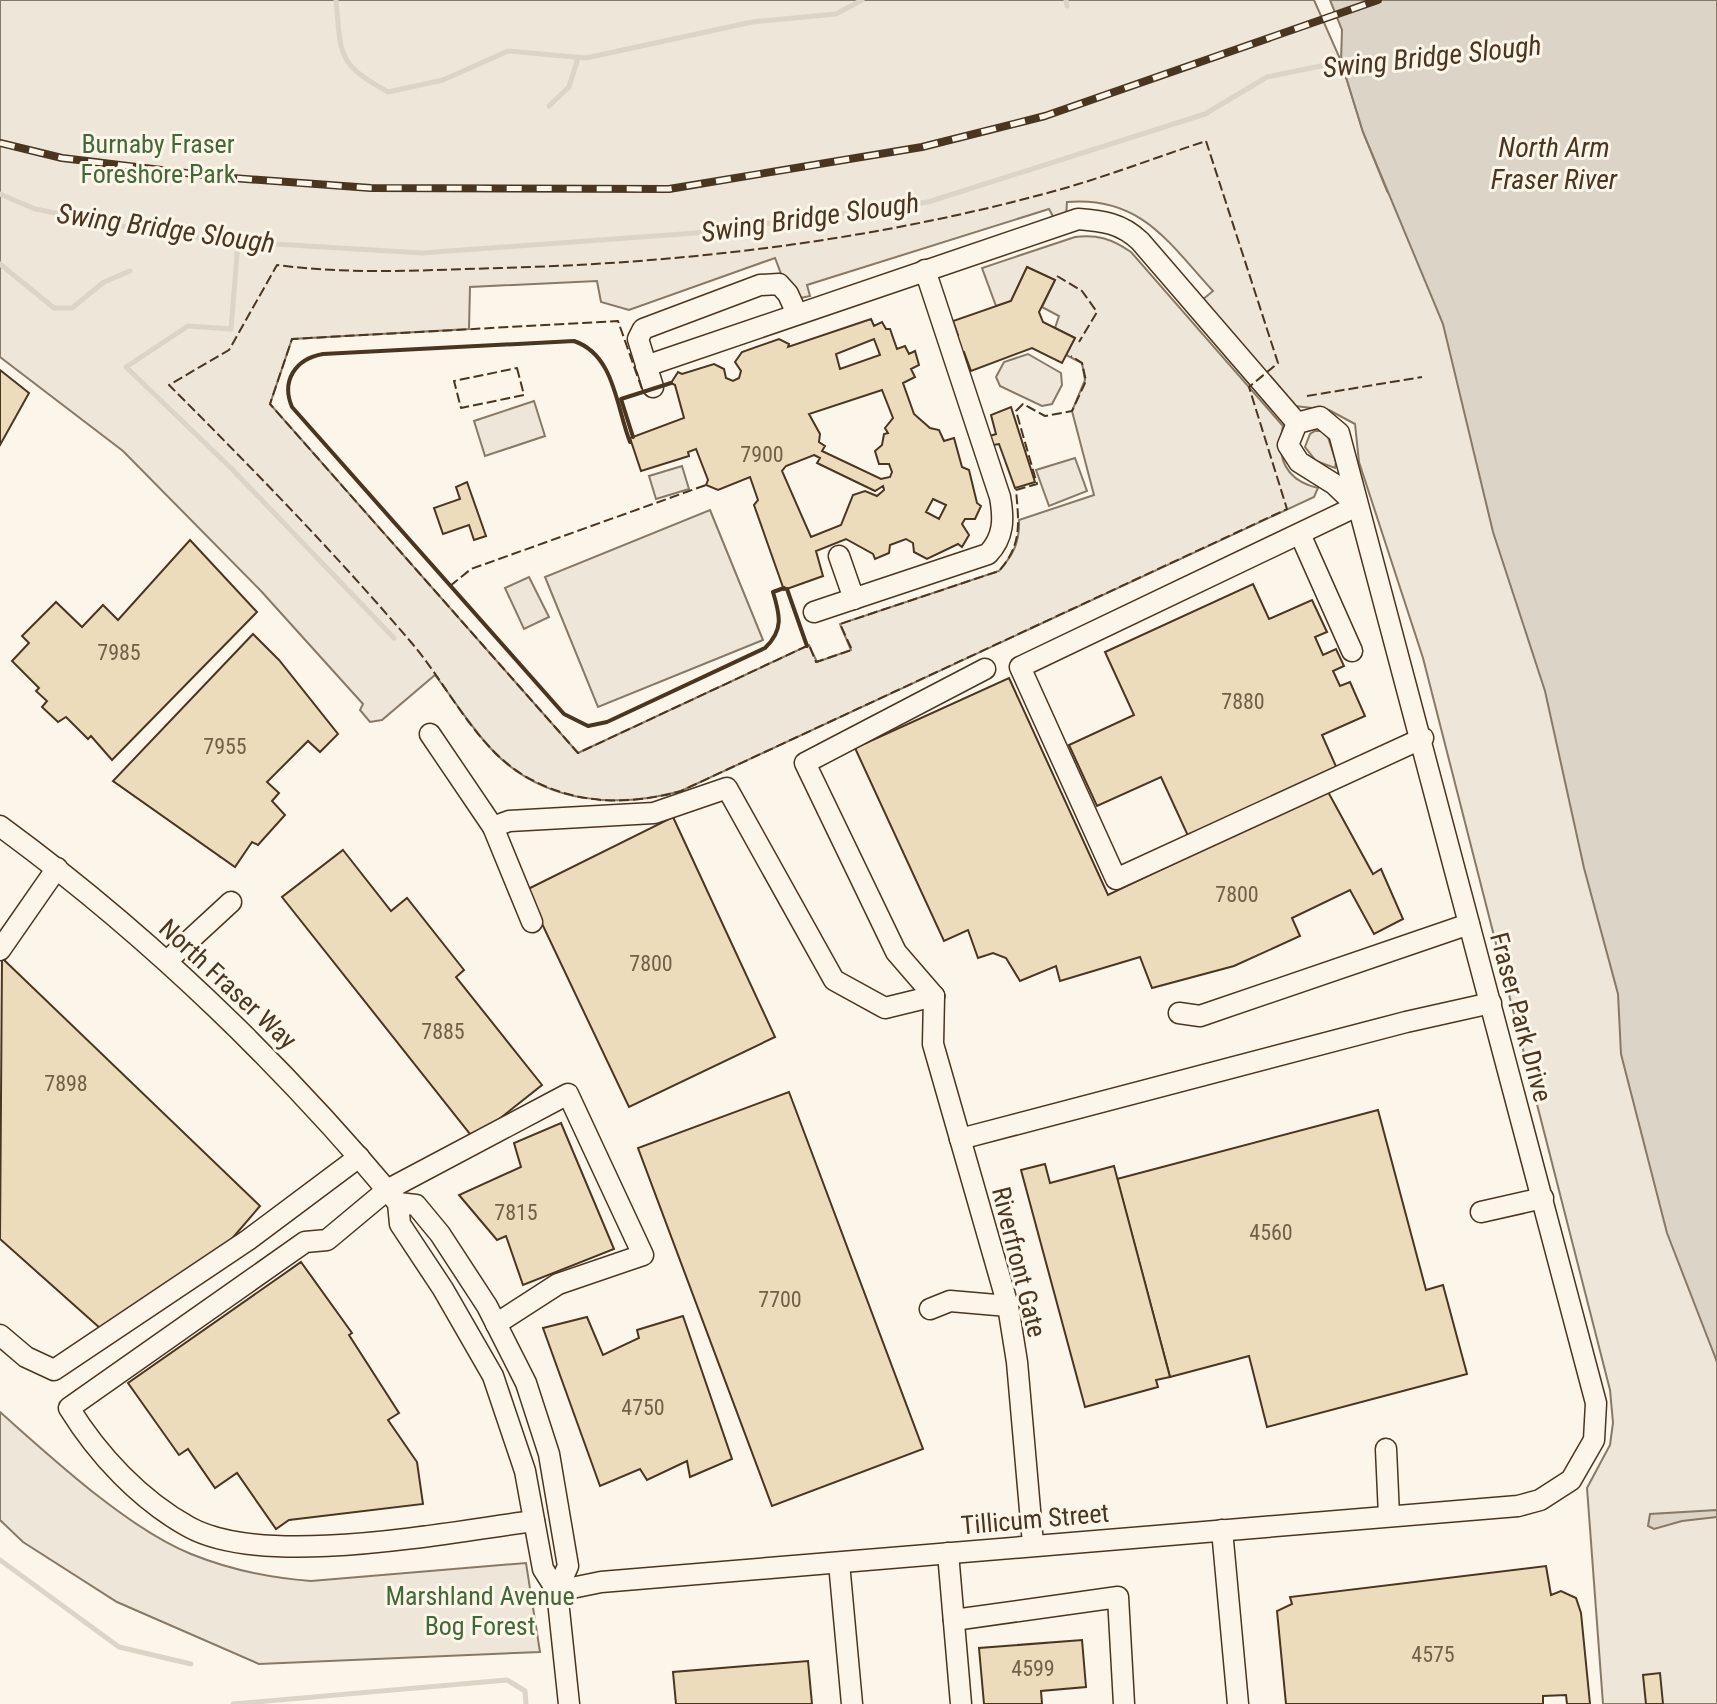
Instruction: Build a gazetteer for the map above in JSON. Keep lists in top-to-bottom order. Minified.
{"streets":{"street":["North Fraser Way","Fraser Park Drive","Riverfront Gate","Tillicum Street"]},"crossings":[["North Fraser Way","Tillicum Street"],["Fraser Park Drive","Tillicum Street"],["Riverfront Gate","Tillicum Street"]],"water":["Swing Bridge Slough","North Arm Fraser River"],"parks":["Burnaby Fraser Foreshore Park","Marshland Avenue Bog Forest"],"house_numbers":["7900","7985","7880","7955","7800","7800","7885","7898","7815","4560","7700","4750","4575","4599"]}
